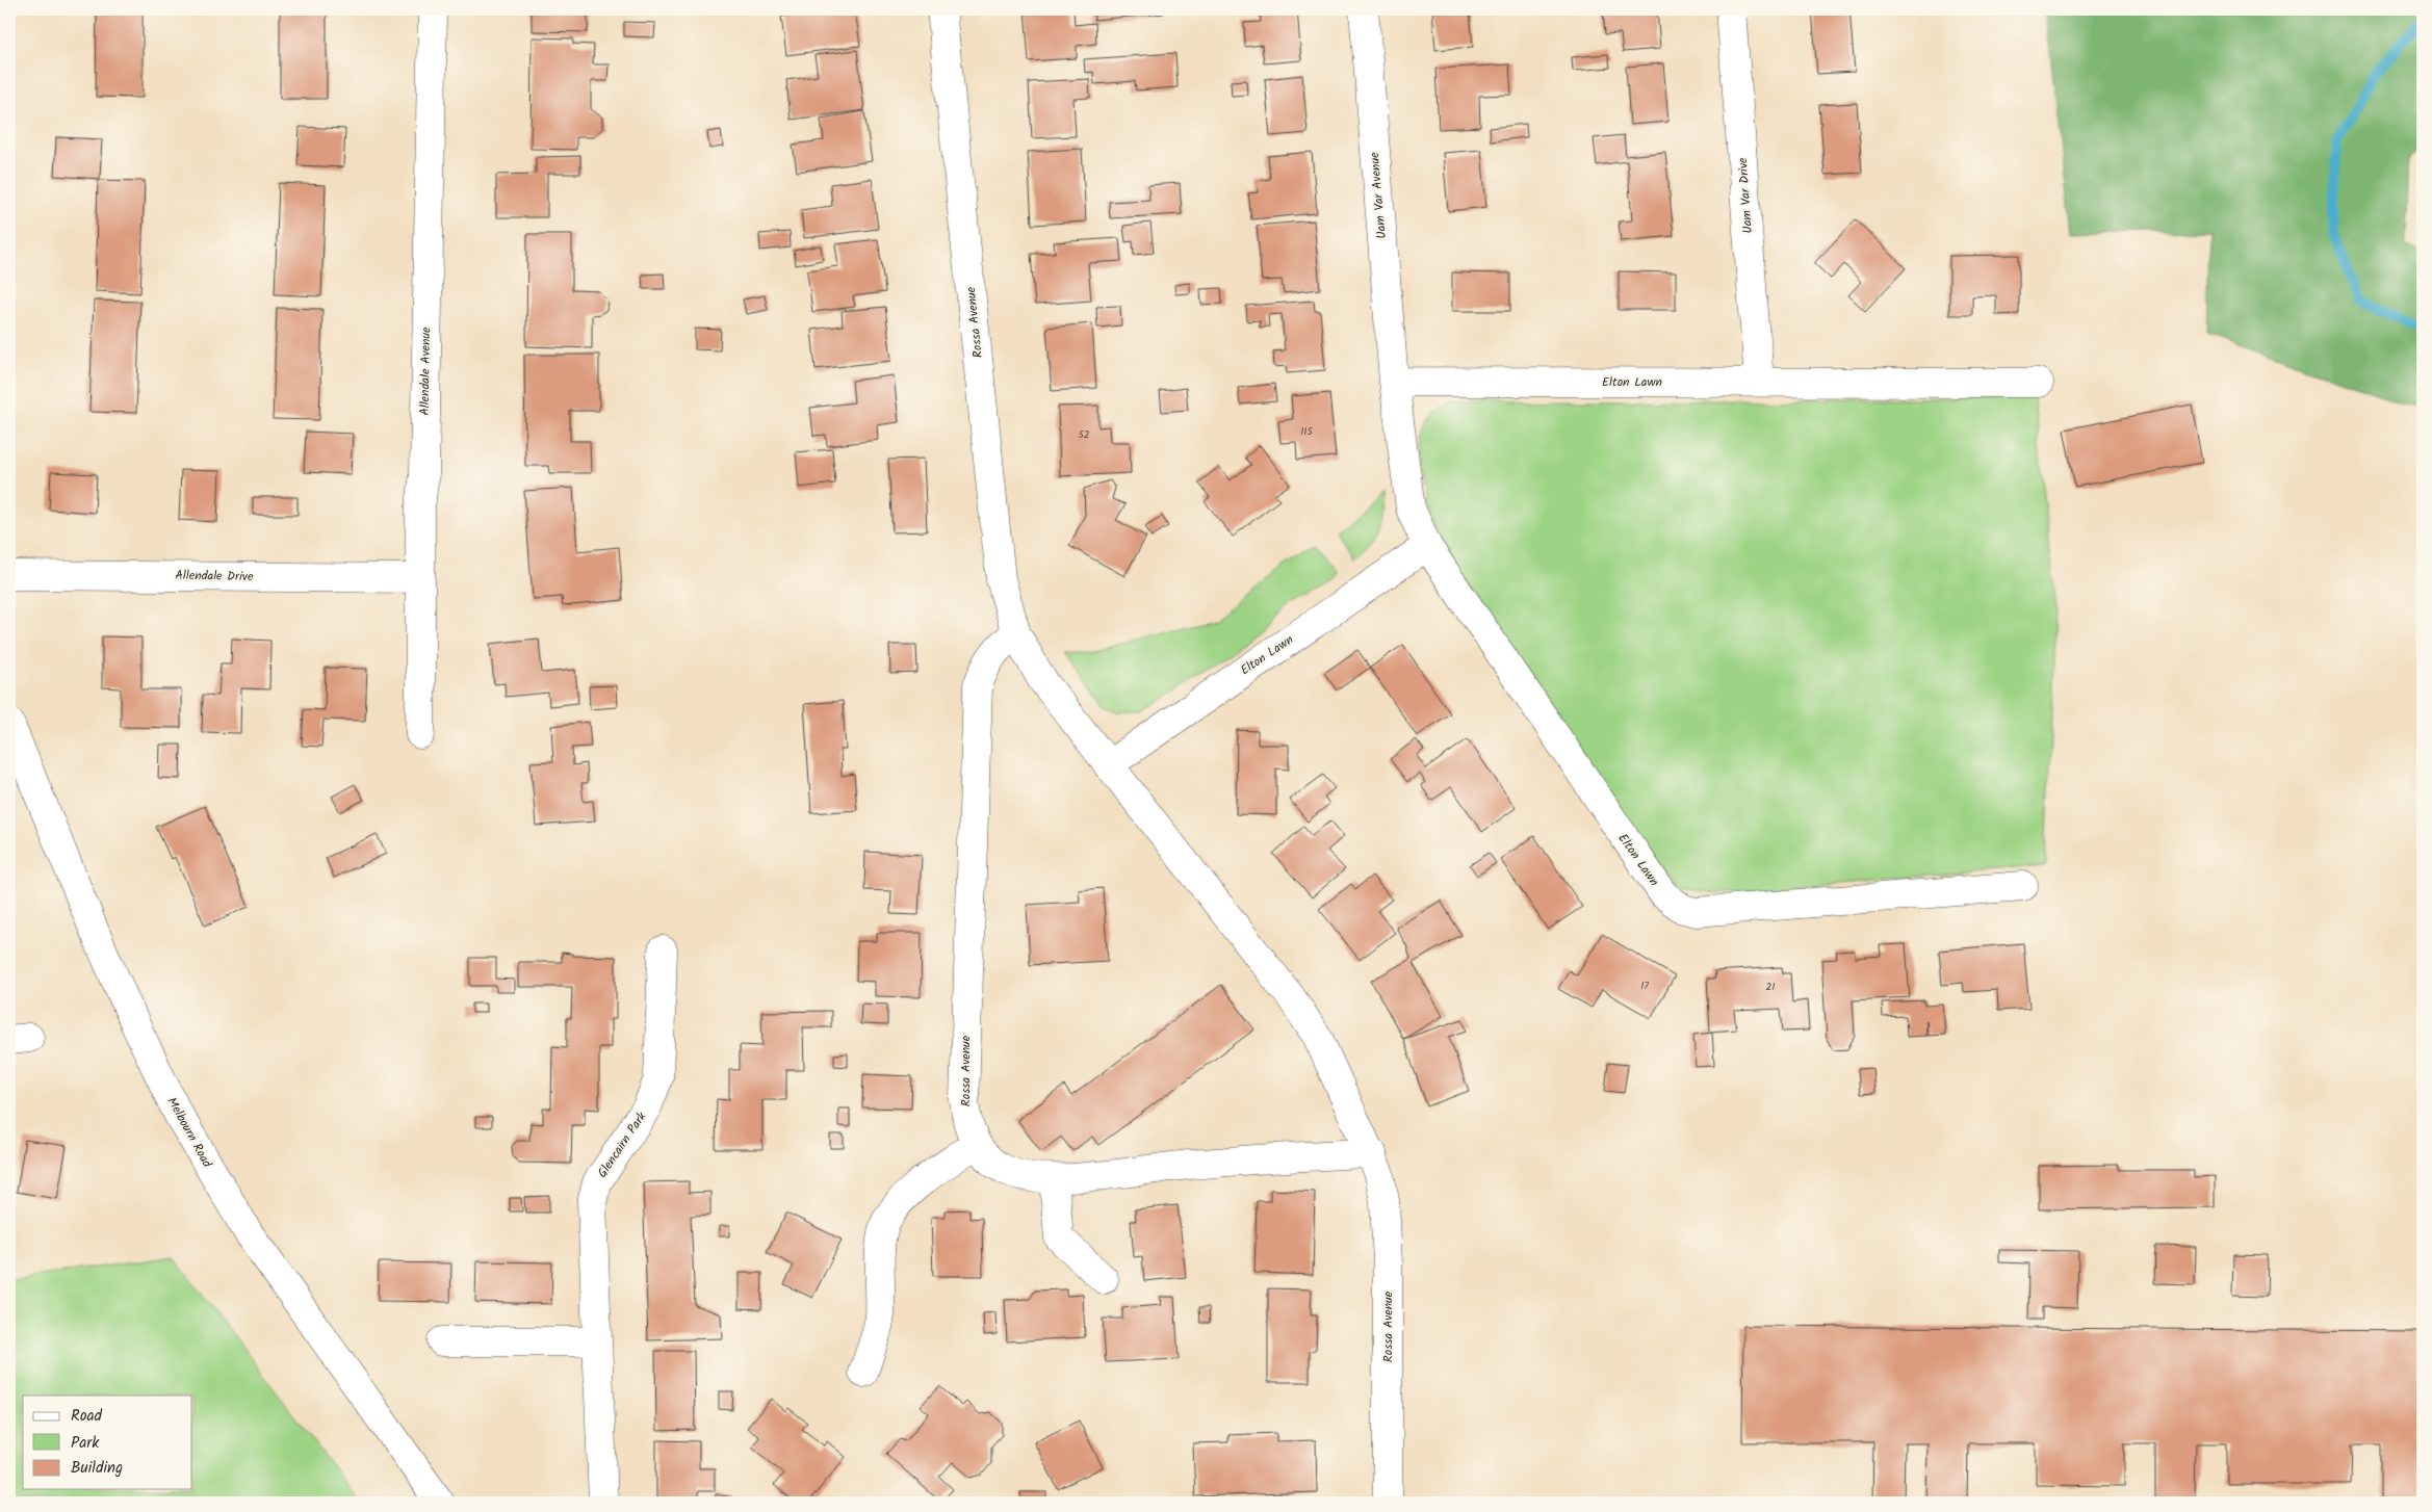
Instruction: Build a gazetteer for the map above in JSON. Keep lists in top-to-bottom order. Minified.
{"streets":{"street":["Uam Var Avenue","Uam Var Drive","Rossa Avenue","Allendale Avenue","Elton Lawn","Allendale Drive","Melbourn Road","Glencairn Park"]},"crossings":[["Uam Var Avenue","Elton Lawn"],["Uam Var Drive","Elton Lawn"],["Rossa Avenue","Elton Lawn"],["Allendale Avenue","Allendale Drive"]],"house_numbers":["115","52","17","21"],"legend":["Road","Park","Building"]}
